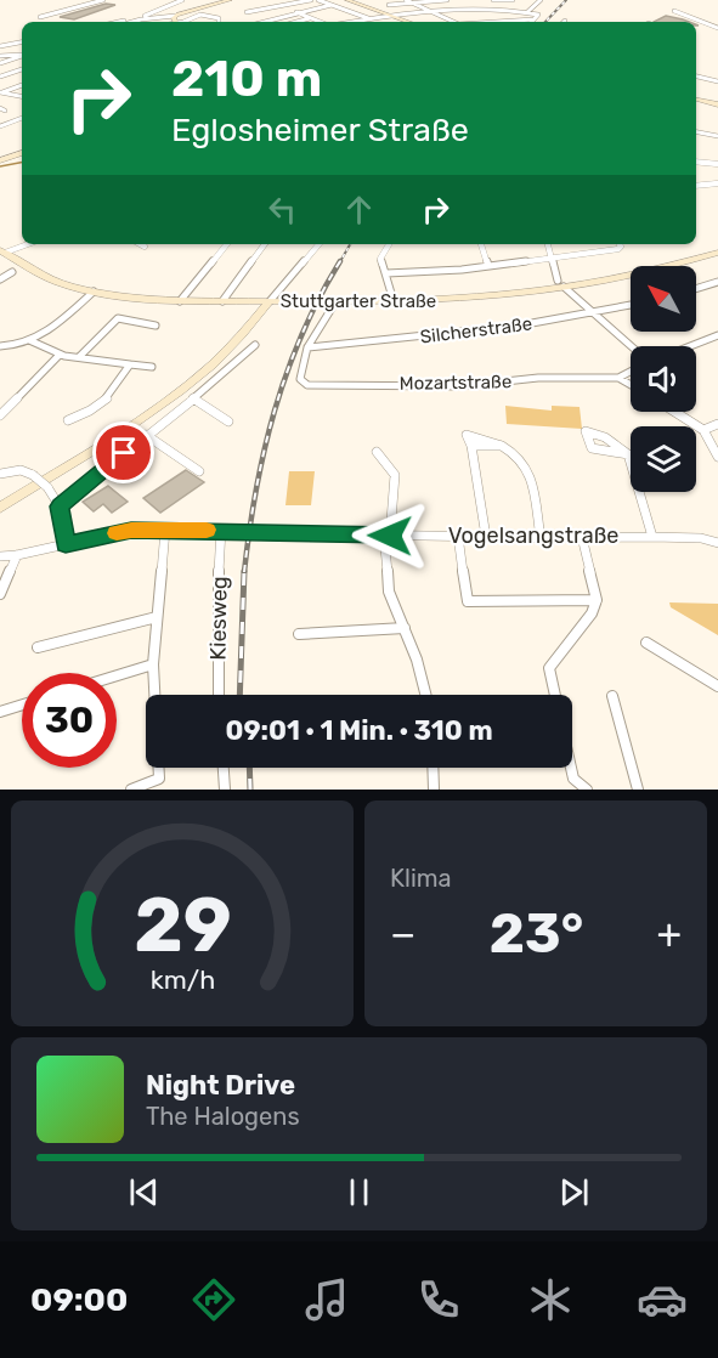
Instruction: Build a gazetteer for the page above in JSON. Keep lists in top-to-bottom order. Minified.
{"streets":{"street":["Stuttgarter Straße","Silcherstraße","Mozartstraße","Vogelsangstraße","Kiesweg"]},"crossings":[["Silcherstraße","Mozartstraße"],["Vogelsangstraße","Kiesweg"]],"north":"top left","page":{"turn":["210 m","Eglosheimer Straße"],"limit":"30","trip":"09:01 · 1 Min. · 310 m","tile":"Klima","heat":["−","23°","+"],"song":["Night Drive","The Halogens"],"tabs":"09:00","gauge":["29","km/h"]}}
